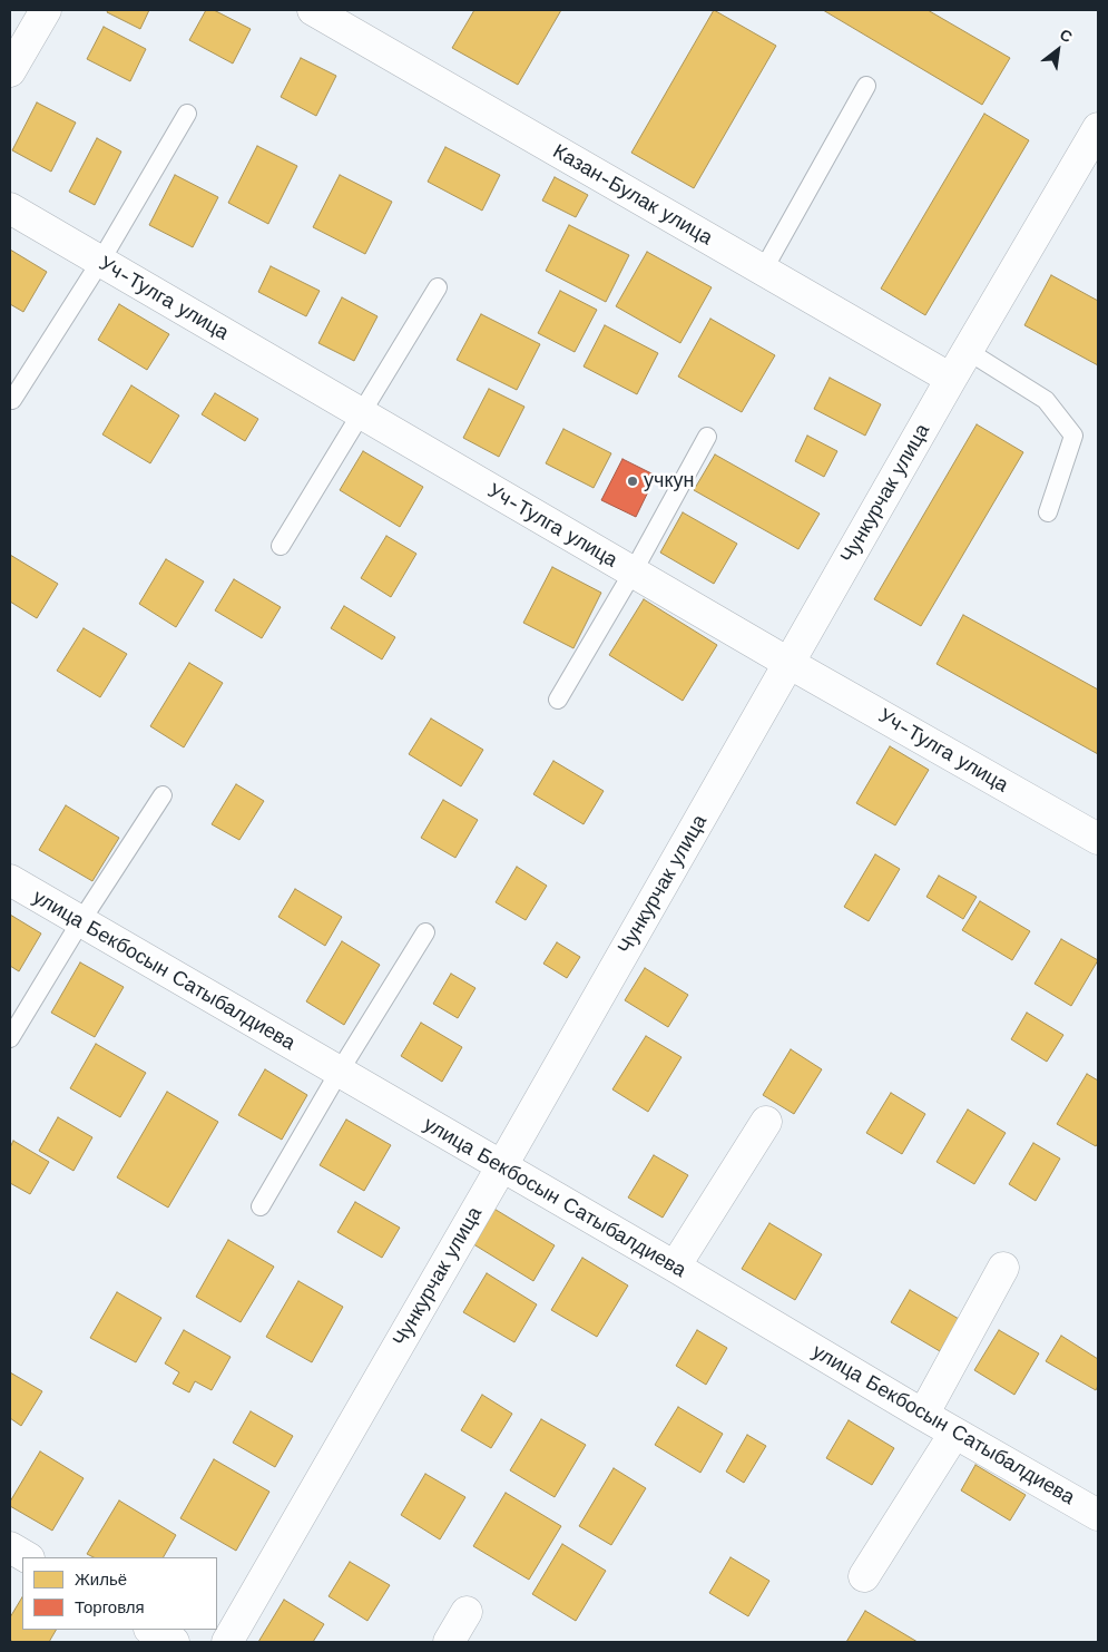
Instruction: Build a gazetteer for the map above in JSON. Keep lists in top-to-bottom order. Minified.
{"streets":{"street":["Казан-Булак улица","Уч-Тулга улица","Чункурчак улица","улица Бекбосын Сатыбалдиева"]},"crossings":[["Казан-Булак улица","Чункурчак улица"],["Уч-Тулга улица","Чункурчак улица"],["Чункурчак улица","улица Бекбосын Сатыбалдиева"]],"places":["учкун"],"legend":["Жильё","Торговля"],"north":"top right"}
